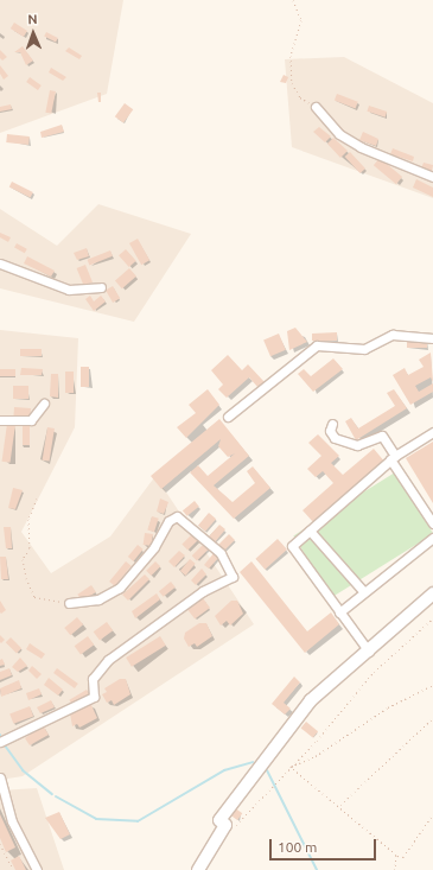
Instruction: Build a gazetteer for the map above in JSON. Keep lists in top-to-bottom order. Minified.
{"scale_bar":"100 m","north":"top"}
